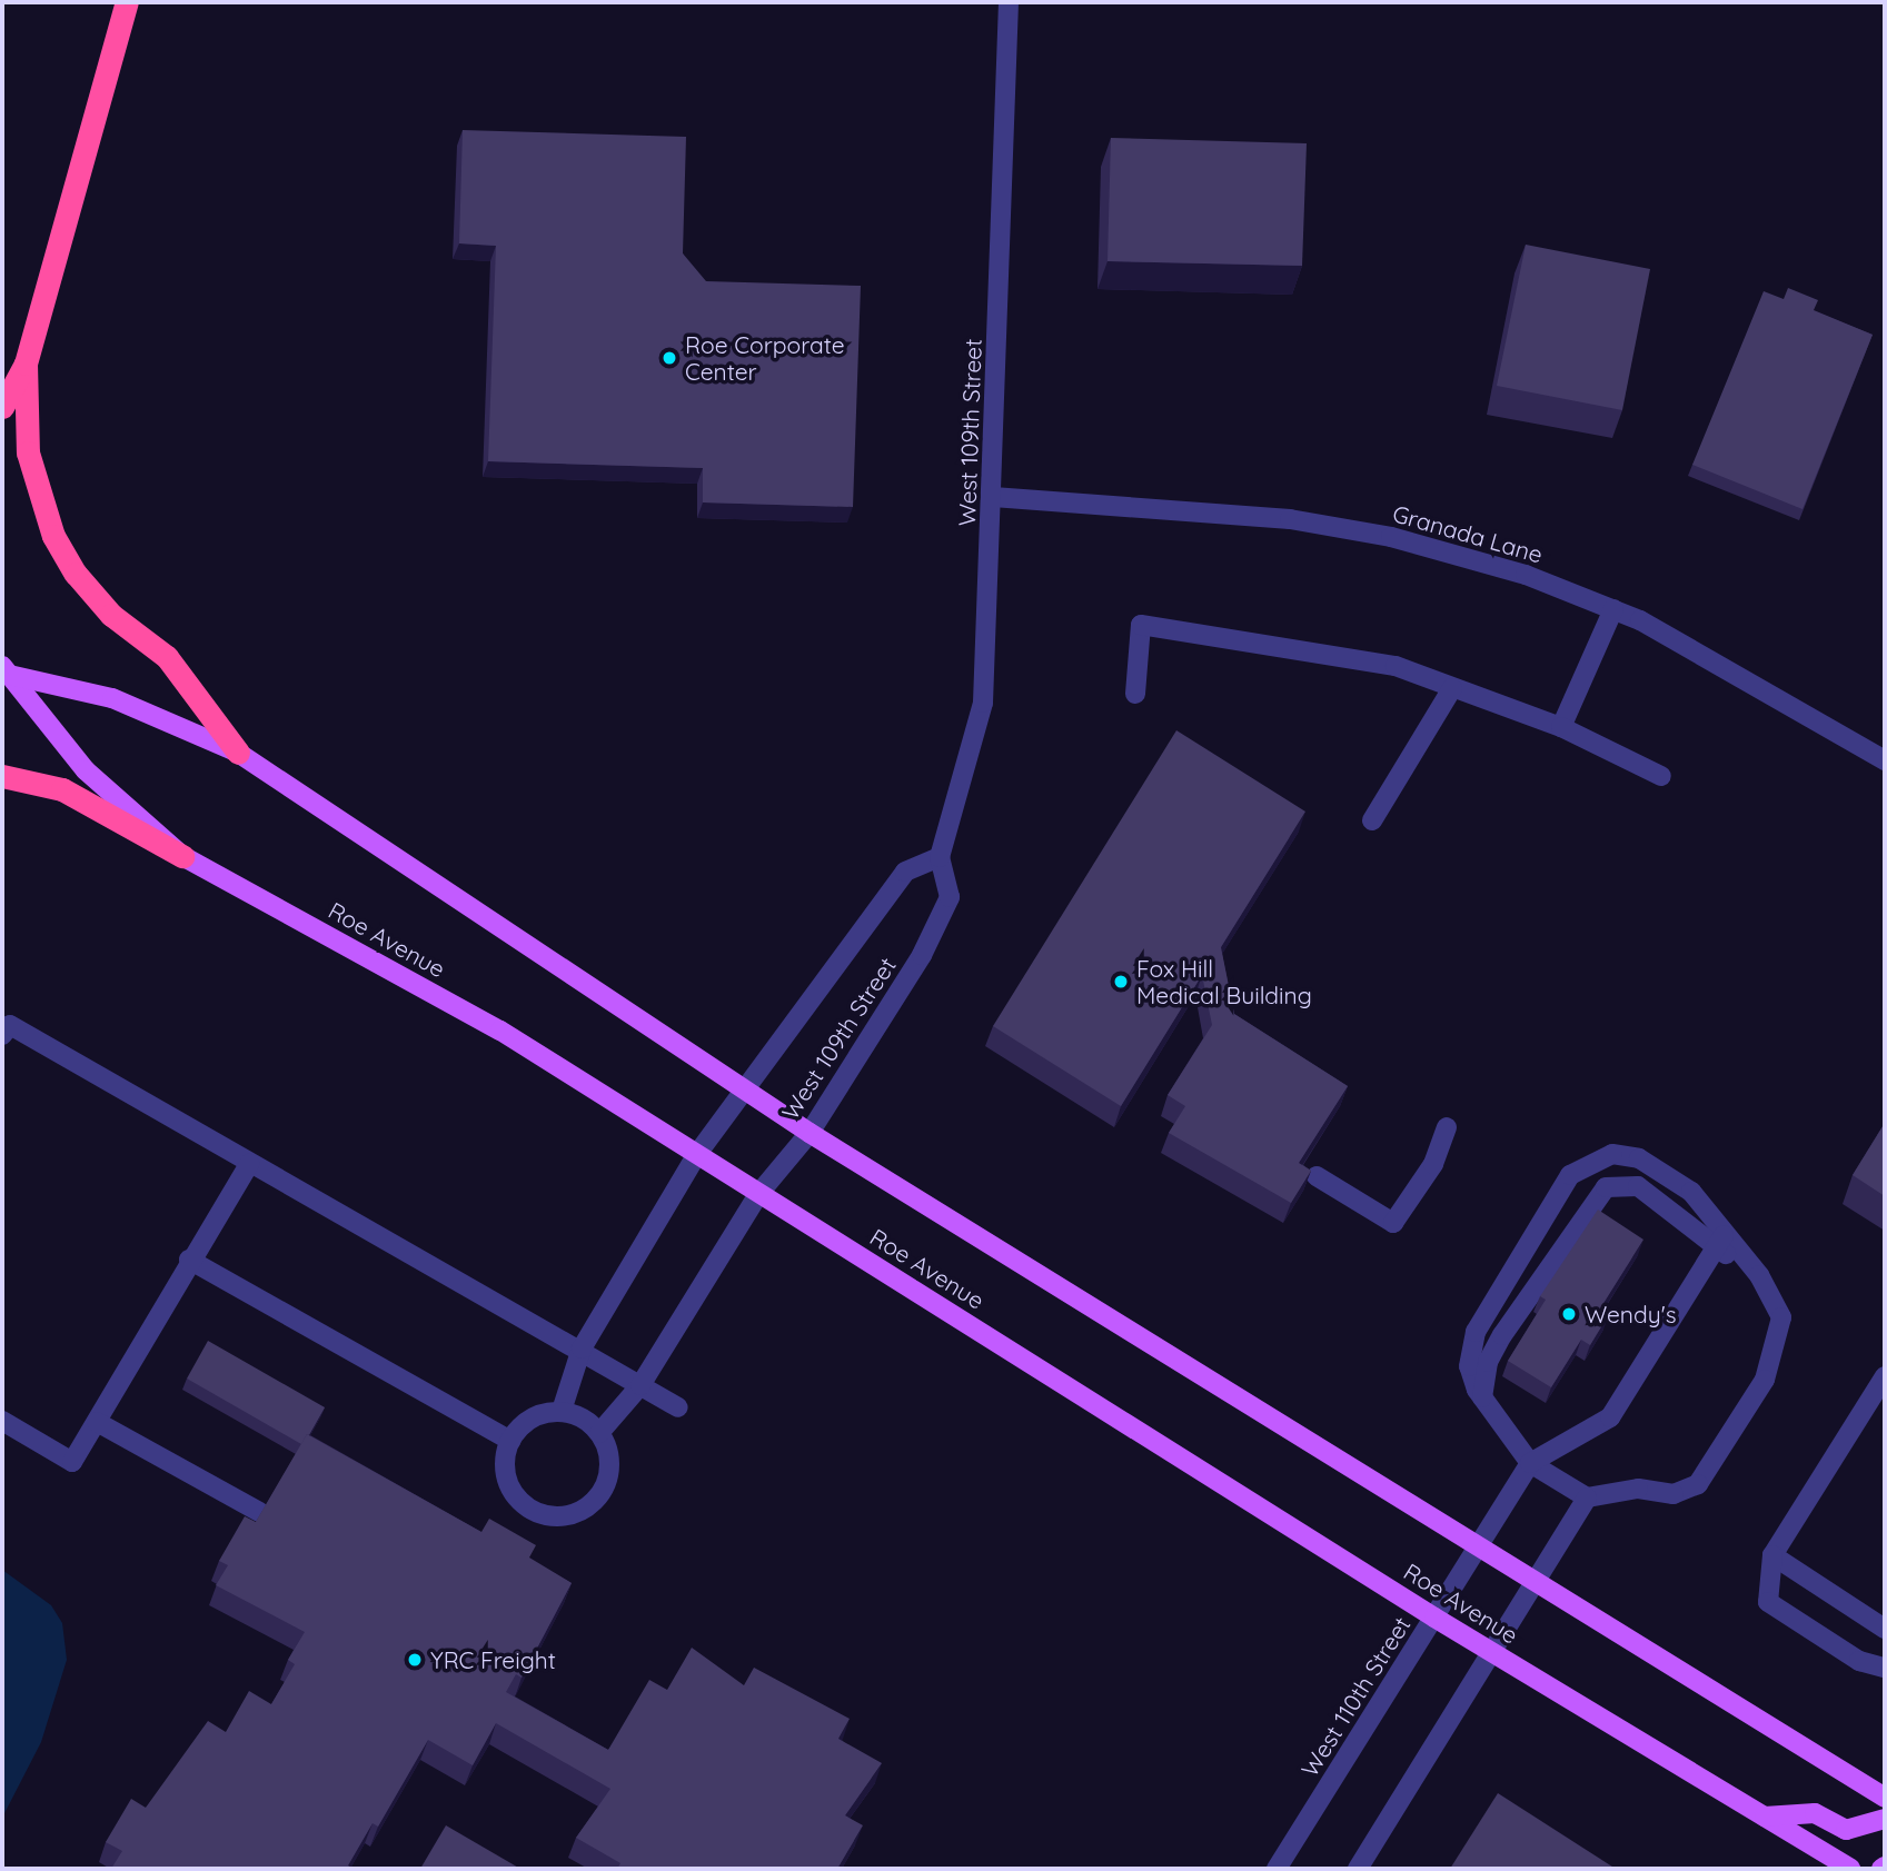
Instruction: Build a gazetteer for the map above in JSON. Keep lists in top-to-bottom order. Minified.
{"streets":{"main road":["Roe Avenue"],"street":["West 109th Street","Granada Lane","West 110th Street"]},"crossings":[["West 109th Street","Granada Lane"],["West 109th Street","Roe Avenue"],["Roe Avenue","West 110th Street"]],"places":["Roe Corporate Center","Fox Hill Medical Building","Wendy's","YRC Freight"]}
